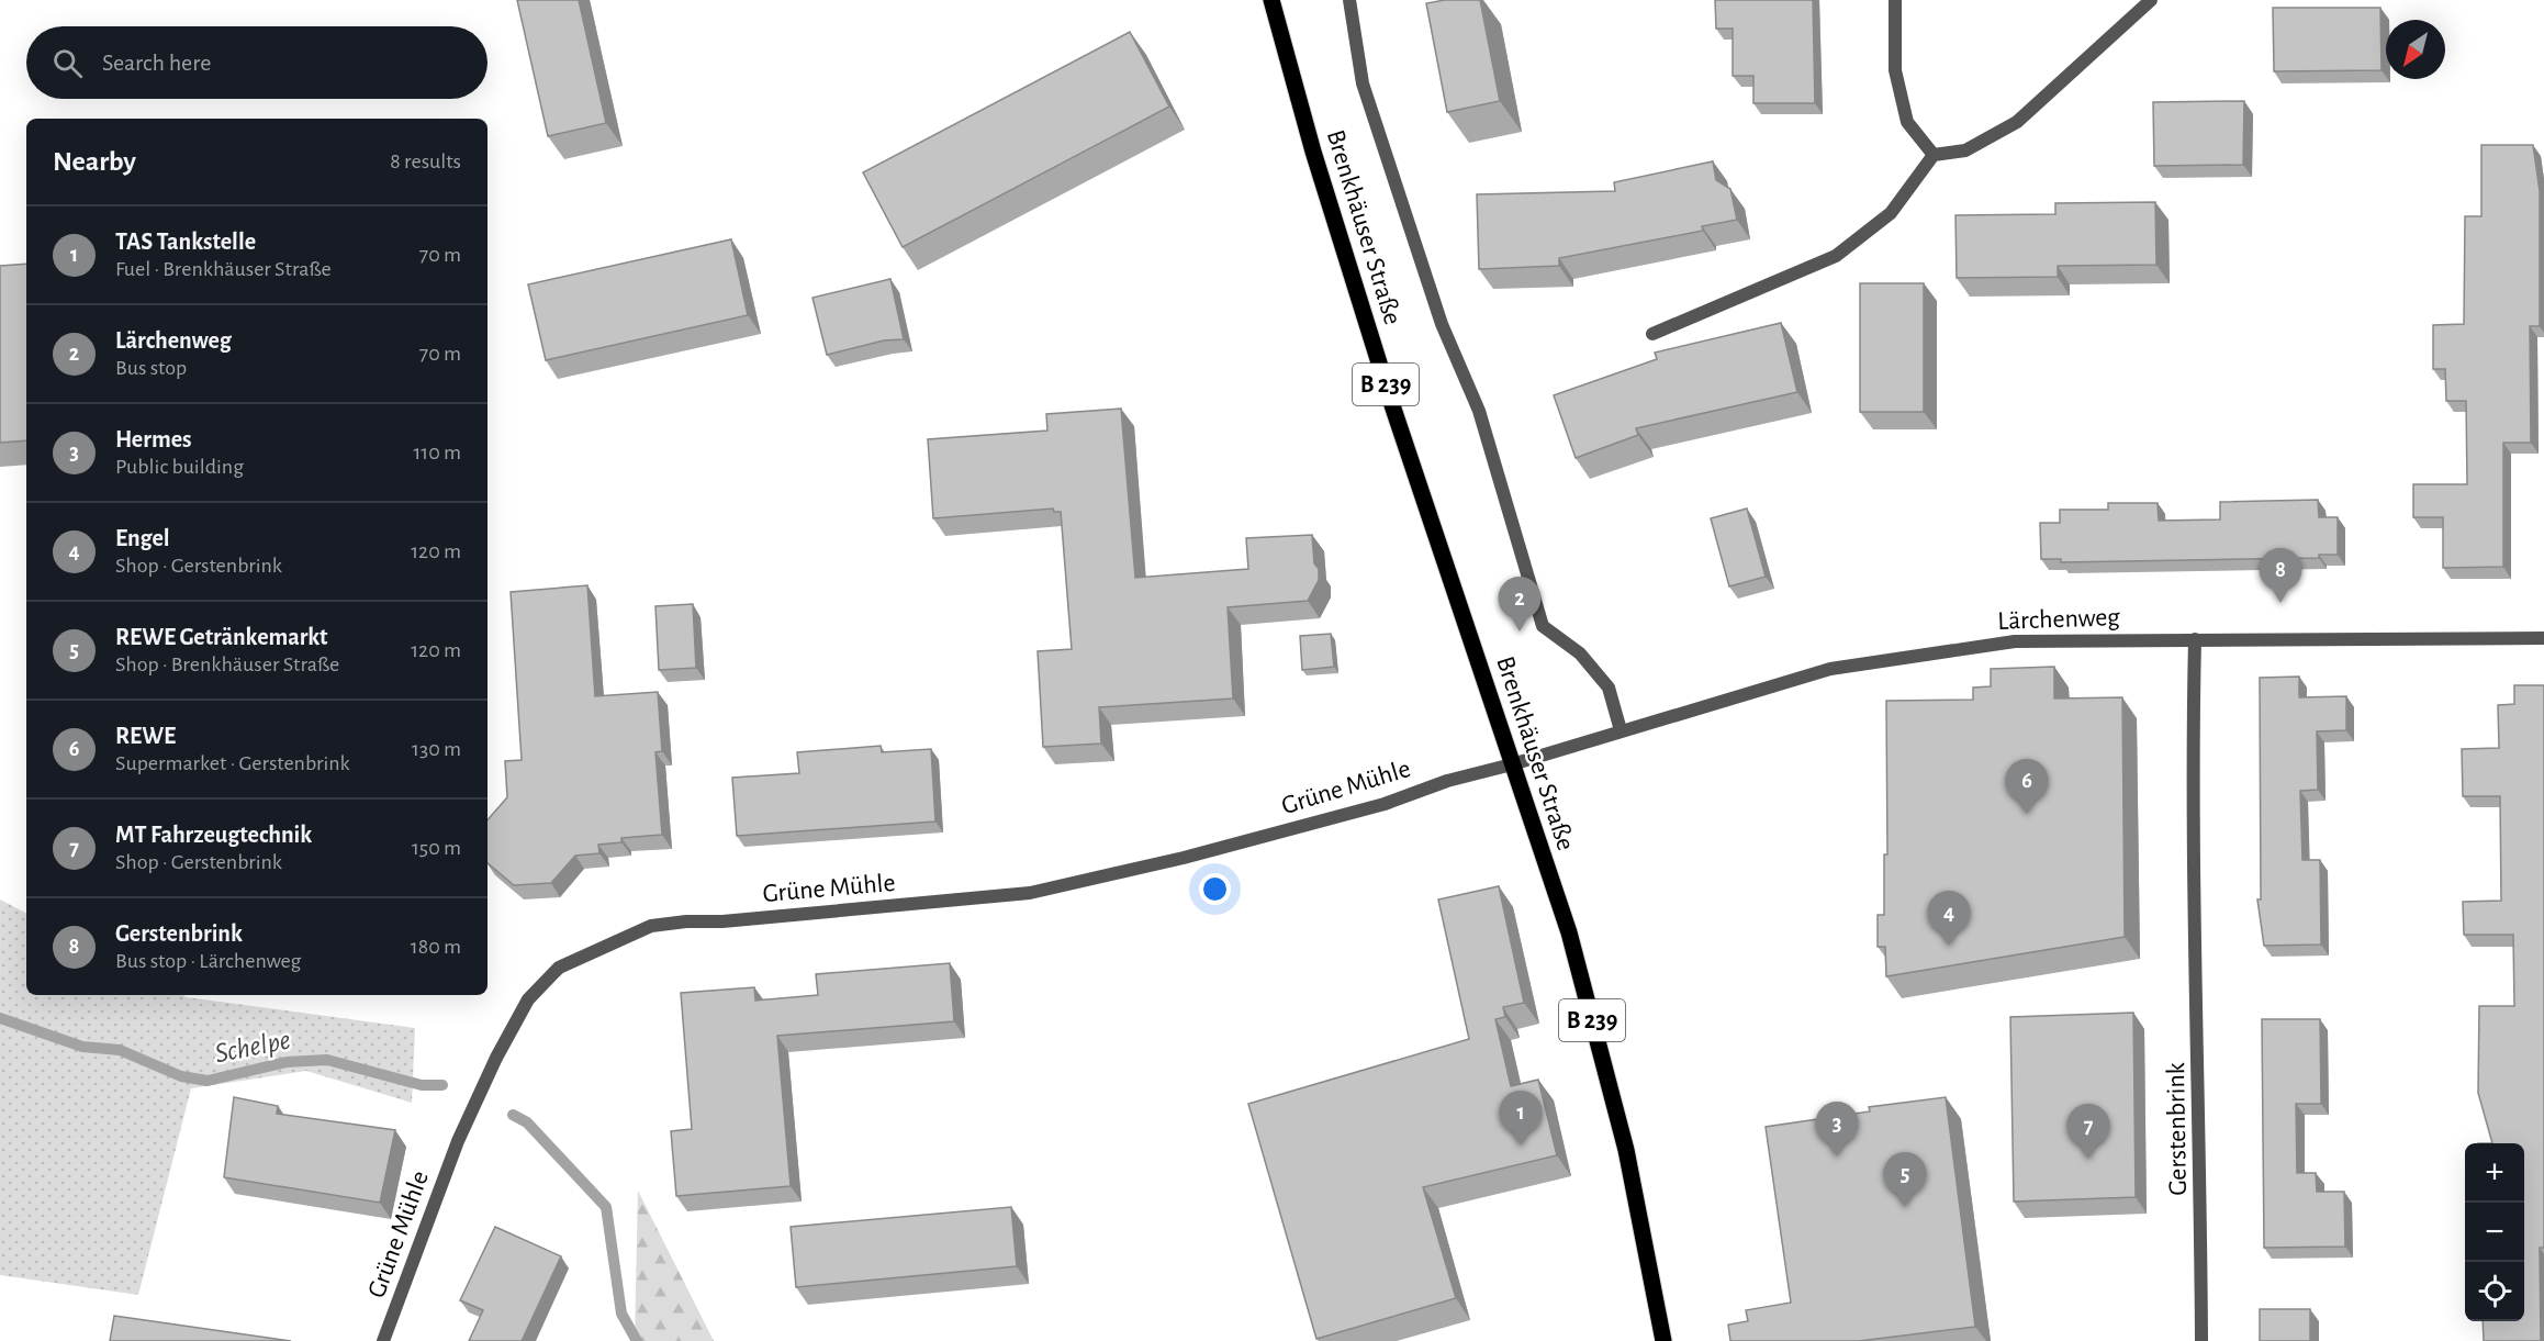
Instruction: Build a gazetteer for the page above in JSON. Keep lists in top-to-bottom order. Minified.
{"streets":{"main road":["Brenkhäuser Straße","B 239"],"street":["Lärchenweg","Grüne Mühle","Gerstenbrink"]},"crossings":[["Brenkhäuser Straße","Lärchenweg"],["Brenkhäuser Straße","Grüne Mühle"],["Lärchenweg","Grüne Mühle"],["Lärchenweg","Gerstenbrink"]],"water":["Schelpe"],"north":"bottom left","page":{"search":"Search here","heading":["Nearby","8 results"],"list":[{"mark":"1","name":"TAS Tankstelle","note":"Fuel · Brenkhäuser Straße","value":"70 m"},{"mark":"2","name":"Lärchenweg","note":"Bus stop","value":"70 m"},{"mark":"3","name":"Hermes","note":"Public building","value":"110 m"},{"mark":"4","name":"Engel","note":"Shop · Gerstenbrink","value":"120 m"},{"mark":"5","name":"REWE Getränkemarkt","note":"Shop · Brenkhäuser Straße","value":"120 m"},{"mark":"6","name":"REWE","note":"Supermarket · Gerstenbrink","value":"130 m"},{"mark":"7","name":"MT Fahrzeugtechnik","note":"Shop · Gerstenbrink","value":"150 m"},{"mark":"8","name":"Gerstenbrink","note":"Bus stop · Lärchenweg","value":"180 m"}],"pins":["8","2","6","4","1","3","7","5"],"map_buttons":["+","−"]}}
